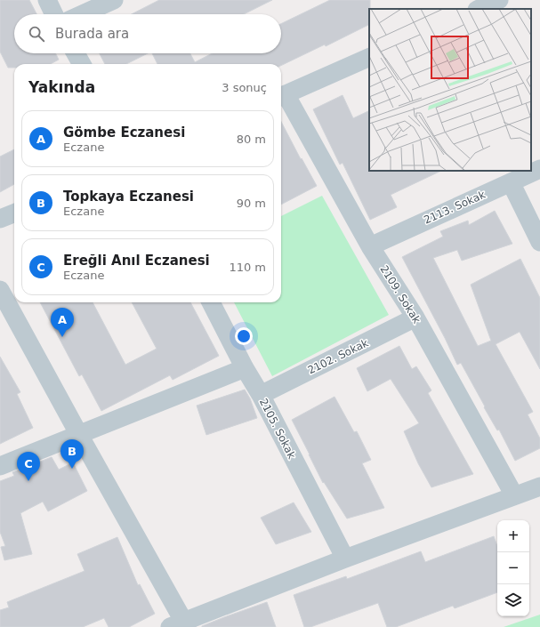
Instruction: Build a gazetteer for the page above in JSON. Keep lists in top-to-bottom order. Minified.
{"streets":{"street":["2113. Sokak","2109. Sokak","2102. Sokak","2105. Sokak"]},"crossings":[["2113. Sokak","2109. Sokak"],["2109. Sokak","2102. Sokak"],["2102. Sokak","2105. Sokak"]],"page":{"search":"Burada ara","heading":["Yakında","3 sonuç"],"list":[{"mark":"A","name":"Gömbe Eczanesi","note":"Eczane","value":"80 m"},{"mark":"B","name":"Topkaya Eczanesi","note":"Eczane","value":"90 m"},{"mark":"C","name":"Ereğli Anıl Eczanesi","note":"Eczane","value":"110 m"}],"pins":["A","B","C"],"map_buttons":["+","−"]}}
